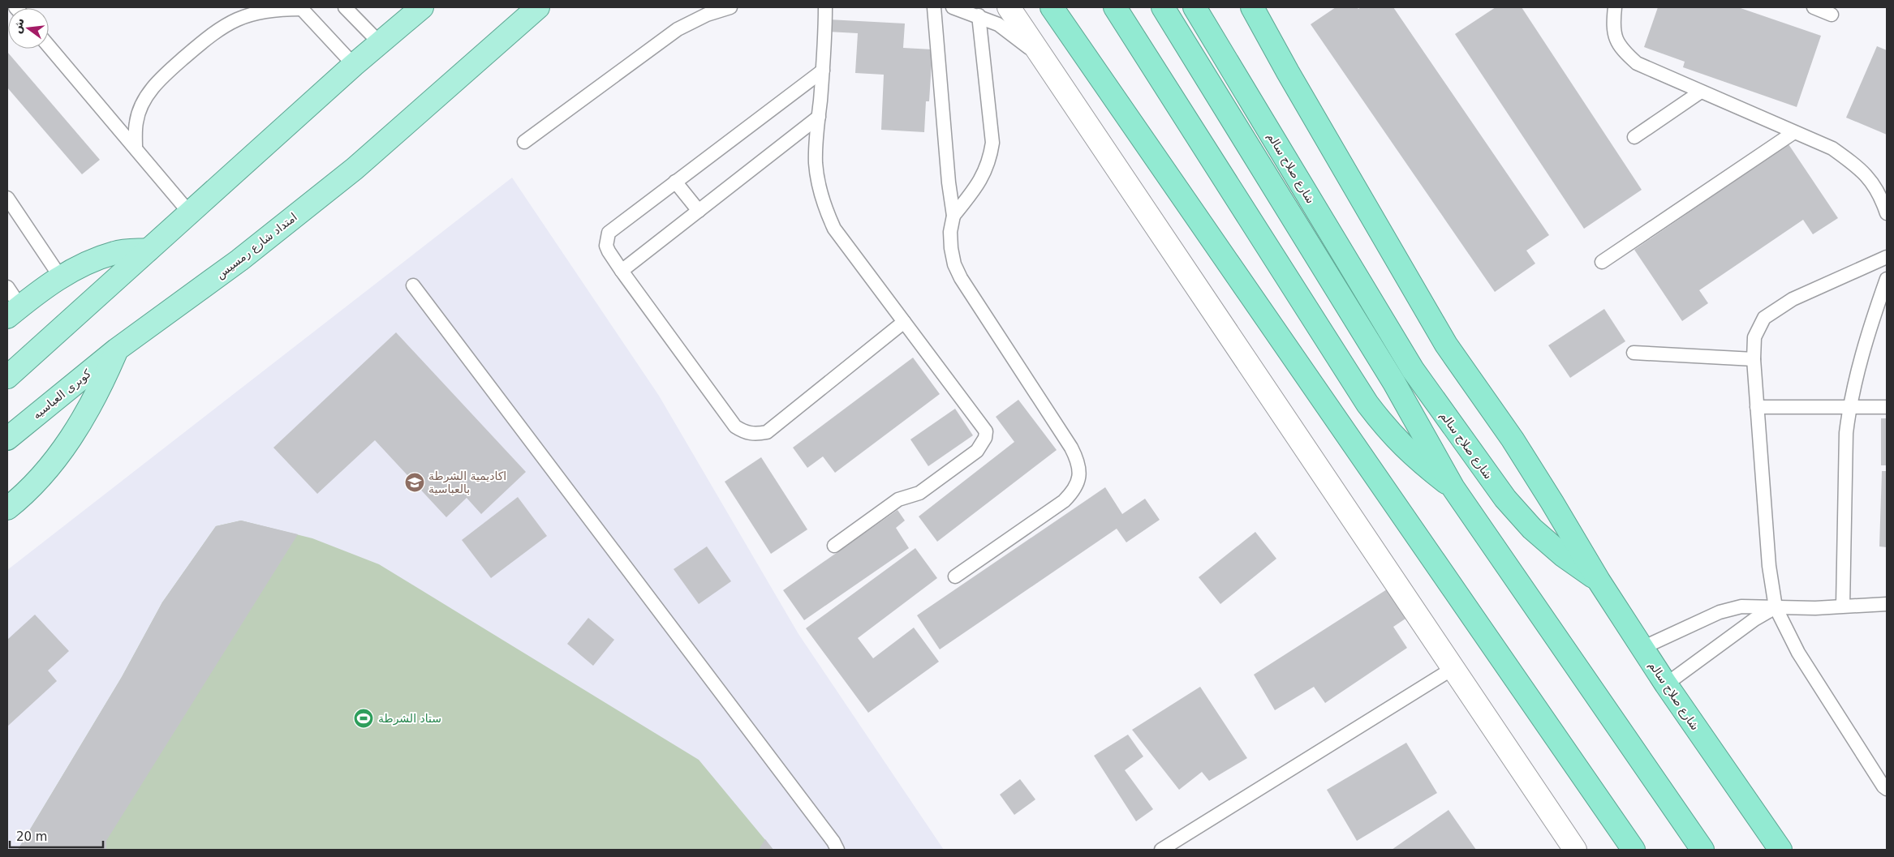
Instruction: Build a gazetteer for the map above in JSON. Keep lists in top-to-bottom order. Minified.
{"streets":{"highway":["شارع صلاح سالم"],"main road":["امتداد شارع رمسيس","كوبرى العباسيه"]},"crossings":[["امتداد شارع رمسيس","كوبرى العباسيه"]],"places":{"school or university":["اكاديمية الشرطة بالعباسية"],"sports":["ستاد الشرطة"]},"scale_bar":"20 m","north":"left"}
